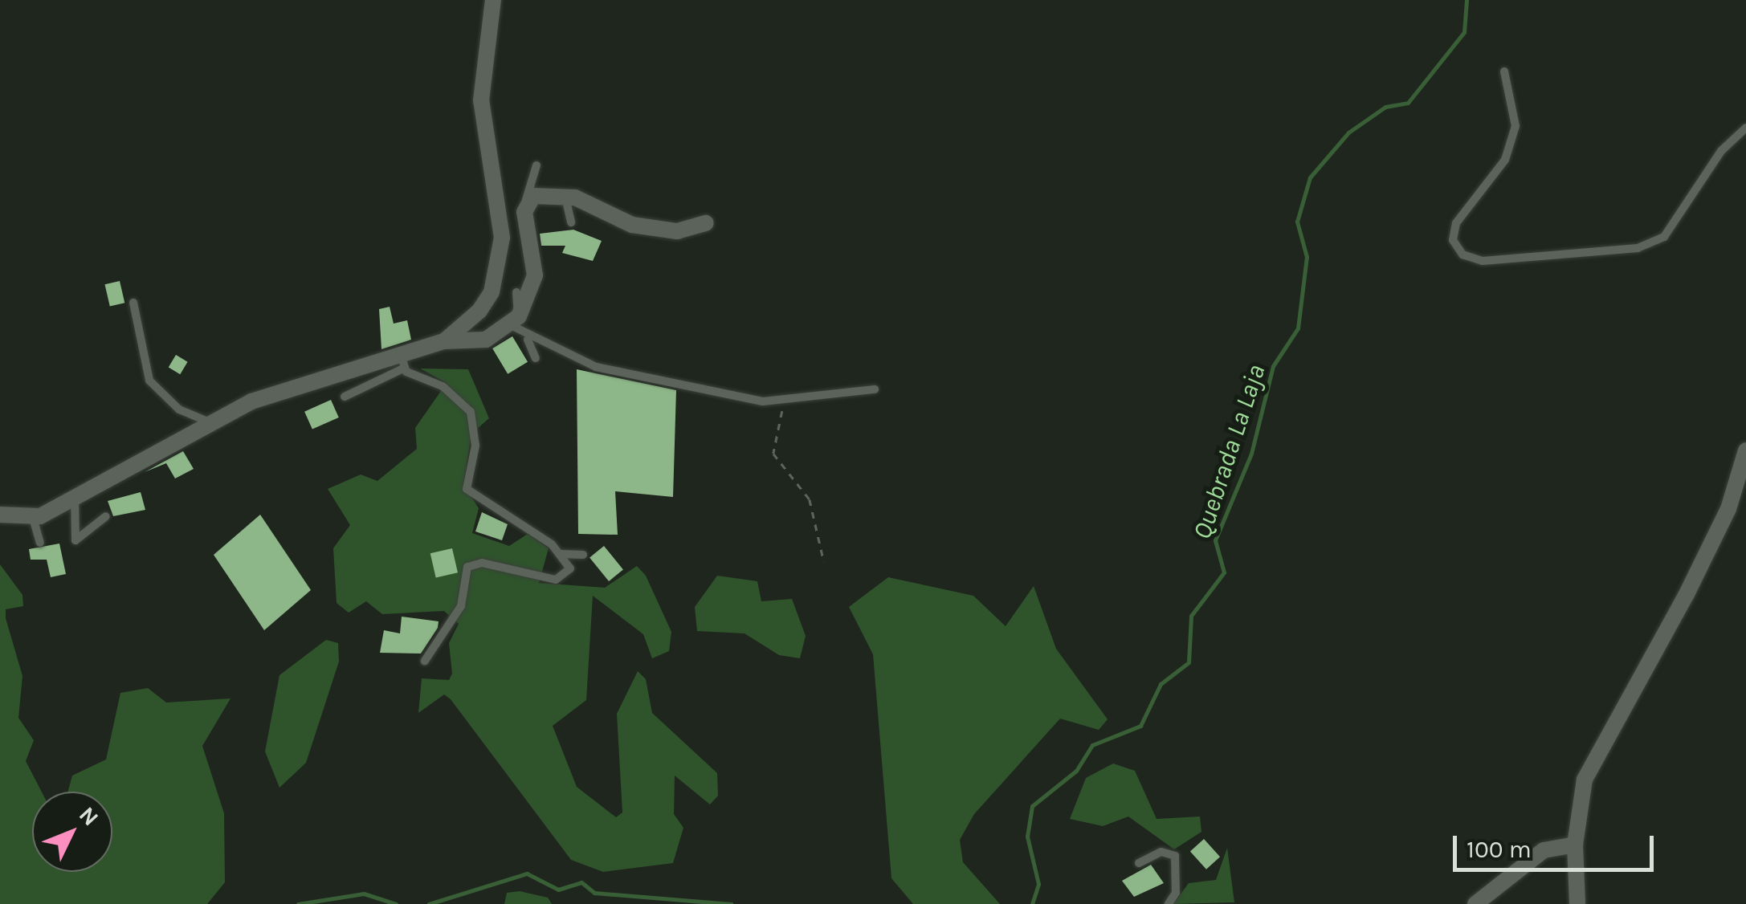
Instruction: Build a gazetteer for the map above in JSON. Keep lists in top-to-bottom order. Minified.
{"water":["Quebrada La Laja"],"scale_bar":"100 m","north":"top right"}
